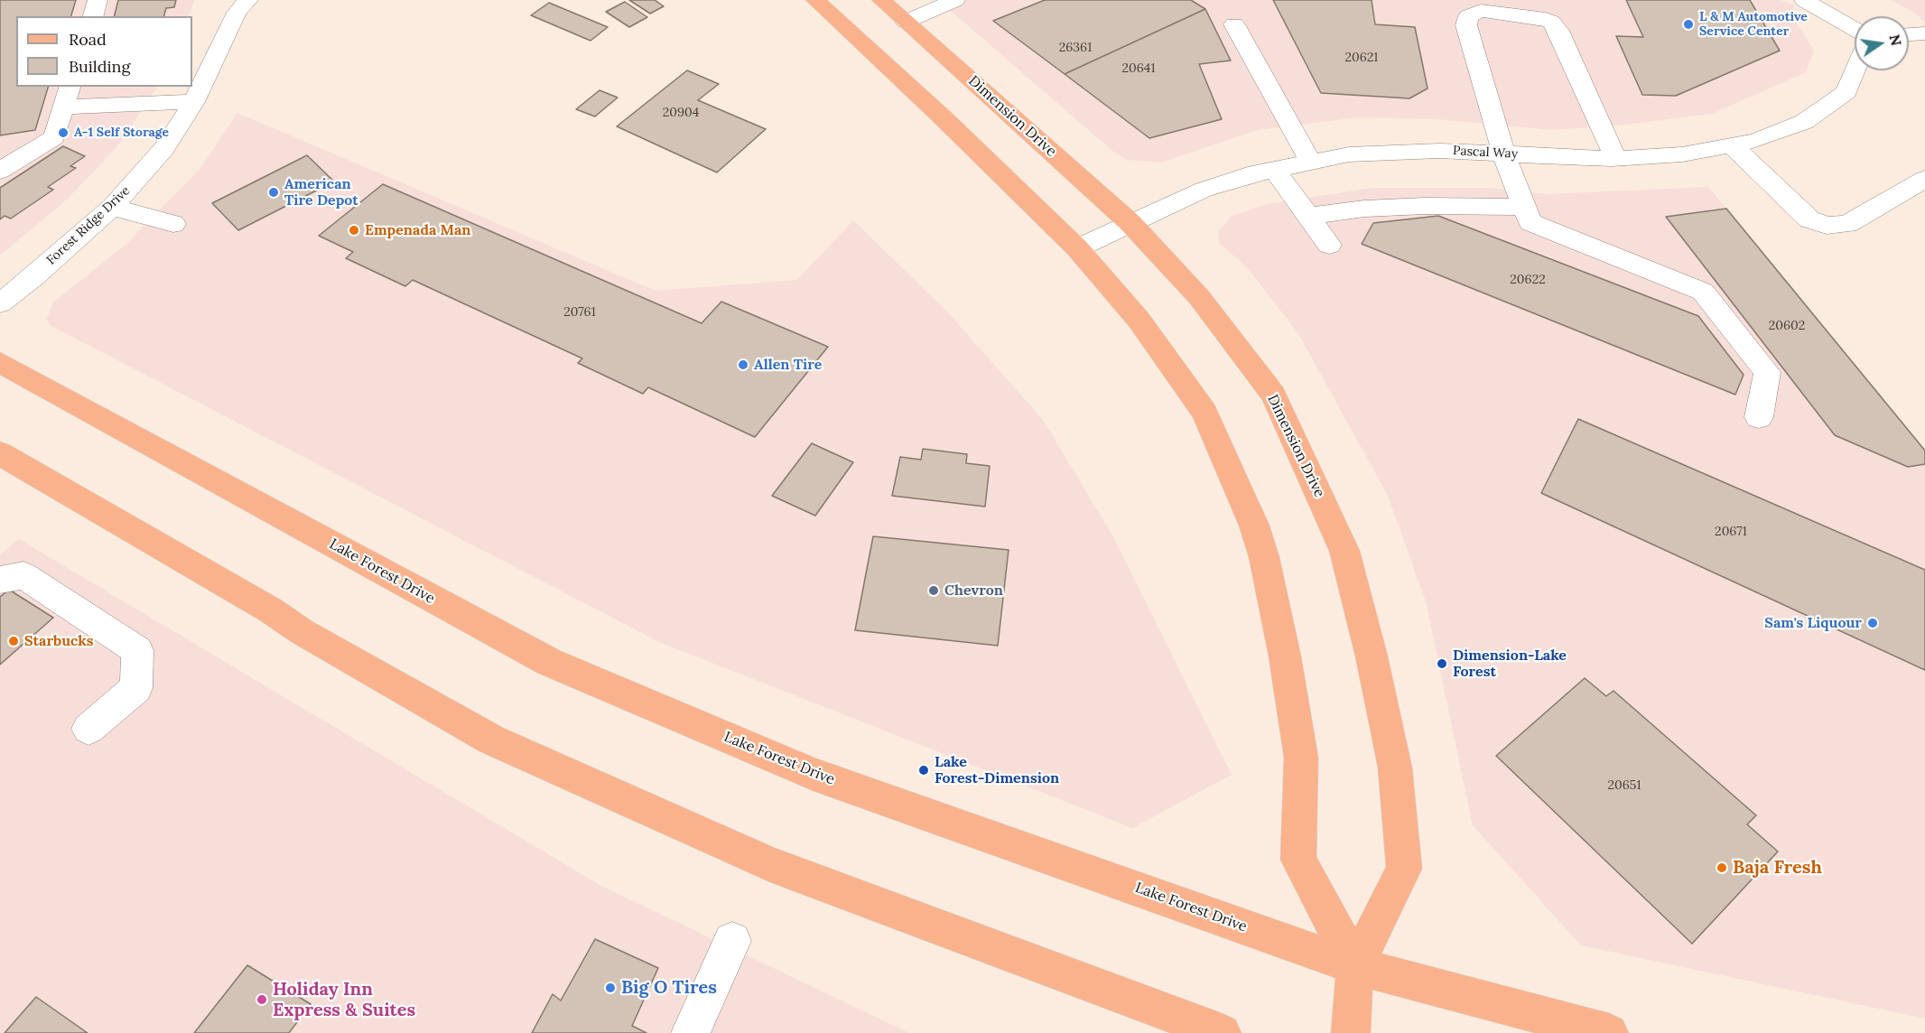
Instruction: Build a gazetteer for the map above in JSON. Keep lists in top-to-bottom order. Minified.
{"streets":{"main road":["Dimension Drive","Lake Forest Drive"],"street":["Pascal Way","Forest Ridge Drive"]},"crossings":[["Dimension Drive","Pascal Way"],["Dimension Drive","Lake Forest Drive"]],"places":["L & M Automotive Service Center","A-1 Self Storage","American Tire Depot","Empenada Man","Allen Tire","Chevron","Sam's Liquour","Starbucks","Dimension-Lake Forest","Lake Forest-Dimension","Baja Fresh","Big O Tires","Holiday Inn Express & Suites"],"house_numbers":["26361","20621","20641","20904","20622","20761","20602","20671","20651"],"legend":["Road","Building"],"north":"right"}
